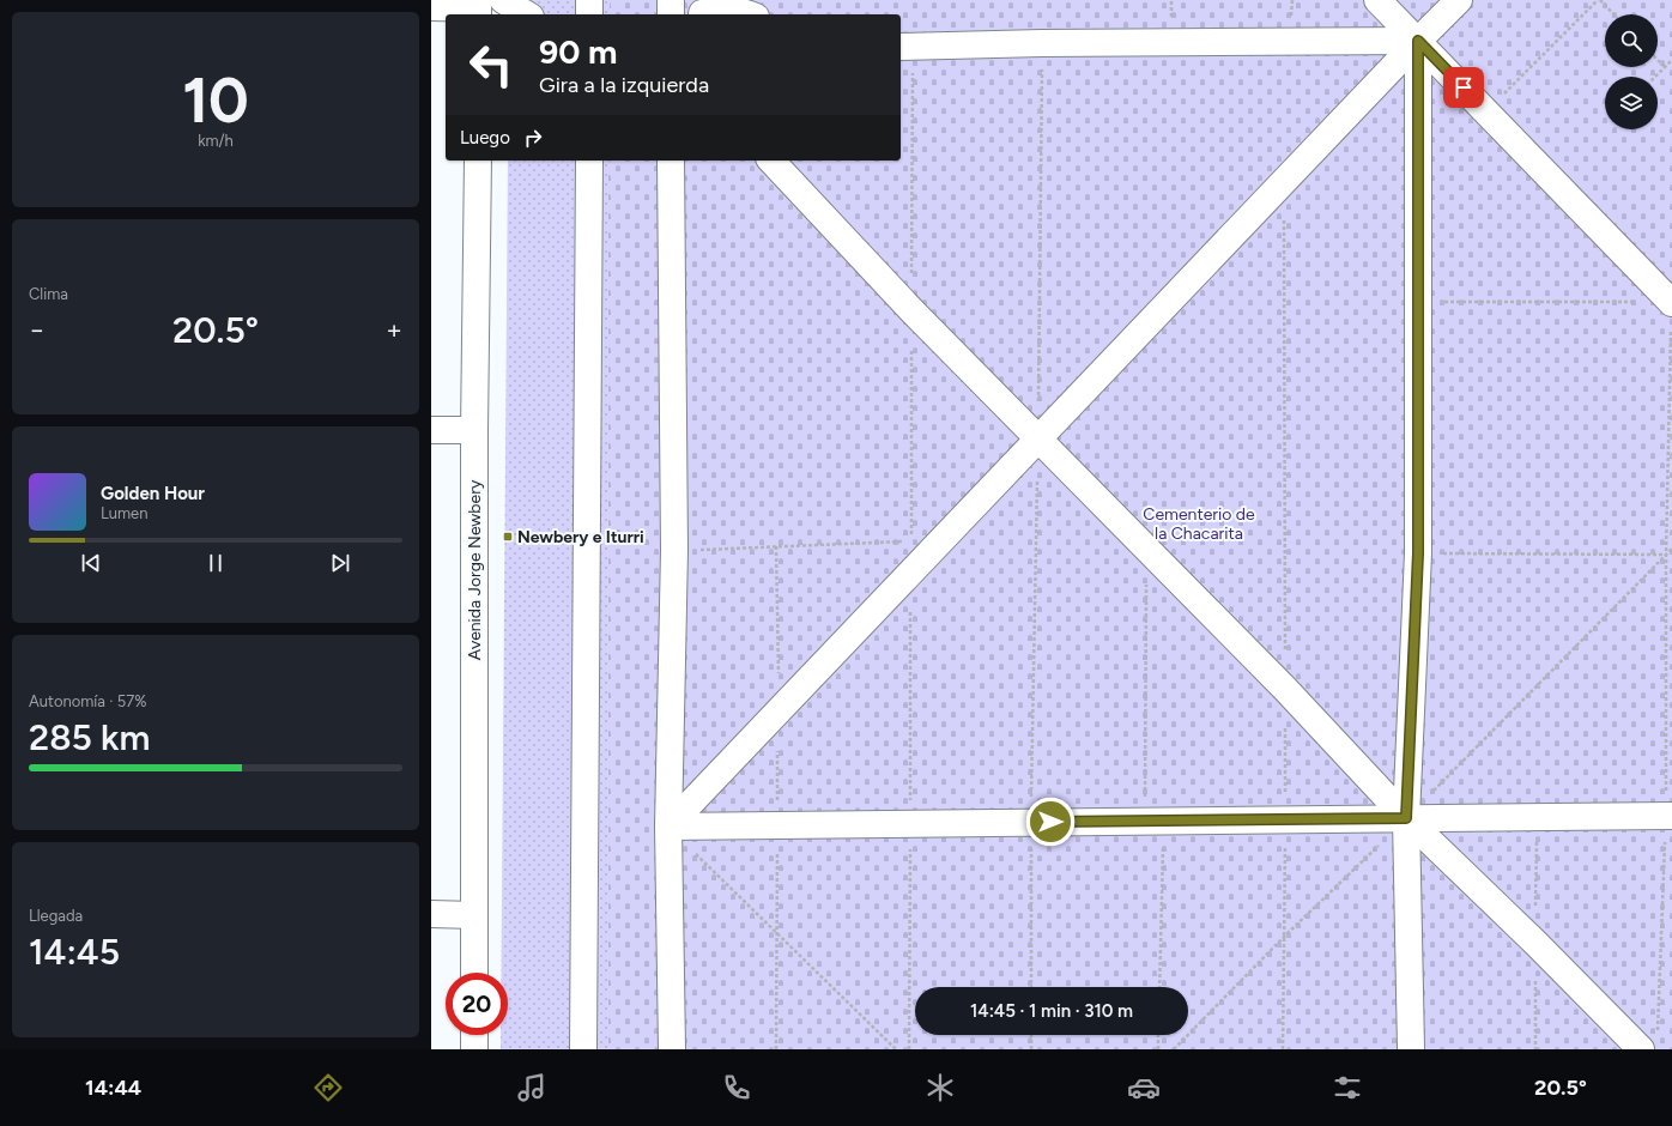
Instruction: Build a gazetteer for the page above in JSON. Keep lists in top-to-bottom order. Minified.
{"streets":{"main road":["Avenida Jorge Newbery"]},"parks":["Cementerio de la Chacarita"],"places":{"transit":["Newbery e Iturri"]},"page":{"tile":[["10","km/h"],"Clima",["Autonomía · 57%","285 km"],["Llegada","14:45"]],"turn":["90 m","Gira a la izquierda"],"then":"Luego","heat":["−","20.5°","+"],"song":["Golden Hour","Lumen"],"limit":"20","trip":"14:45 · 1 min · 310 m","tabs":["14:44","20.5°"]}}
